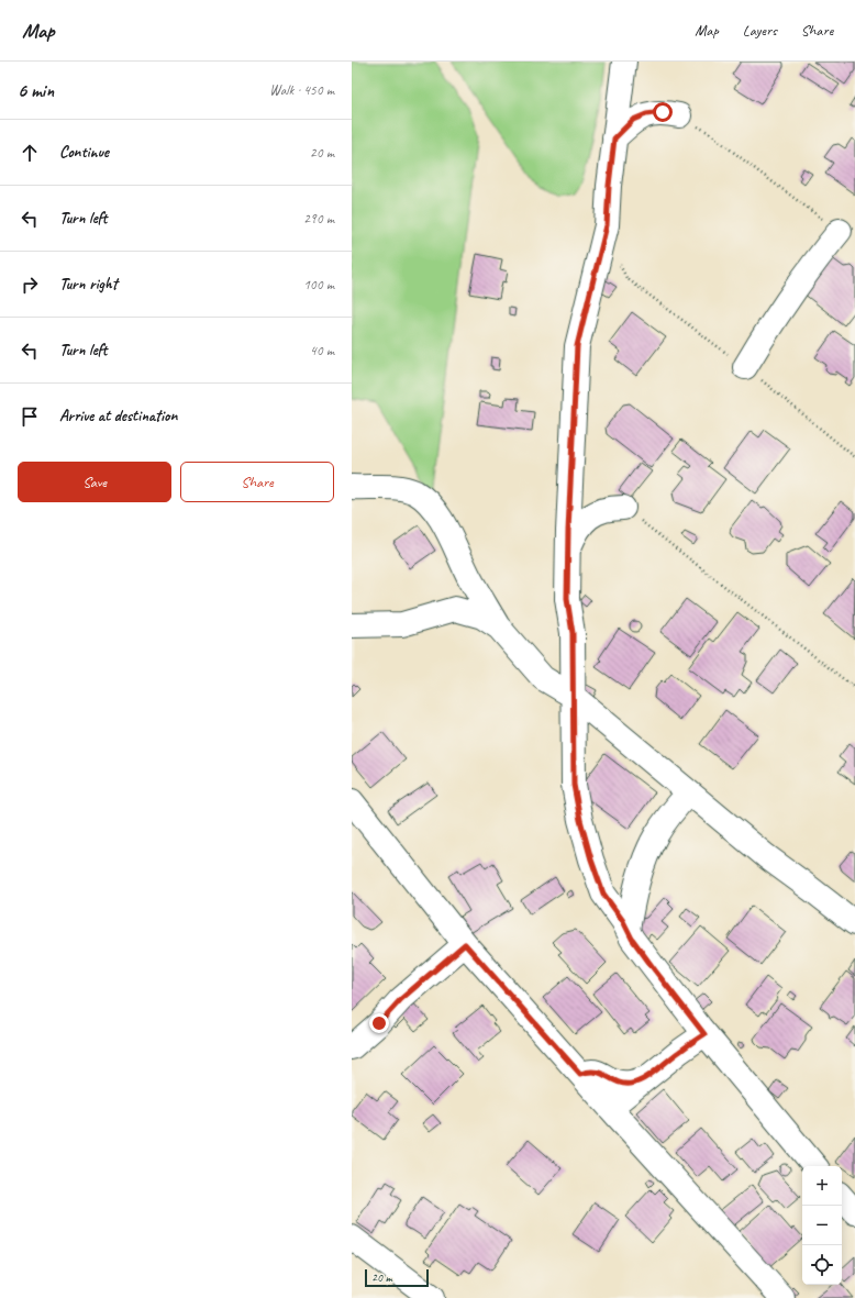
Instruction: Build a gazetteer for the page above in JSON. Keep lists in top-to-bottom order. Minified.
{"scale_bar":"20 m","page":{"header":"Map","nav":["Map","Layers","Share"],"heading":["6 min","Walk · 450 m"],"list":[["Continue","20 m"],["Turn left","290 m"],["Turn right","100 m"],["Turn left","40 m"],"Arrive at destination"],"buttons":["Save","Share"],"map_buttons":["+","−"],"scale":"20 m"}}
